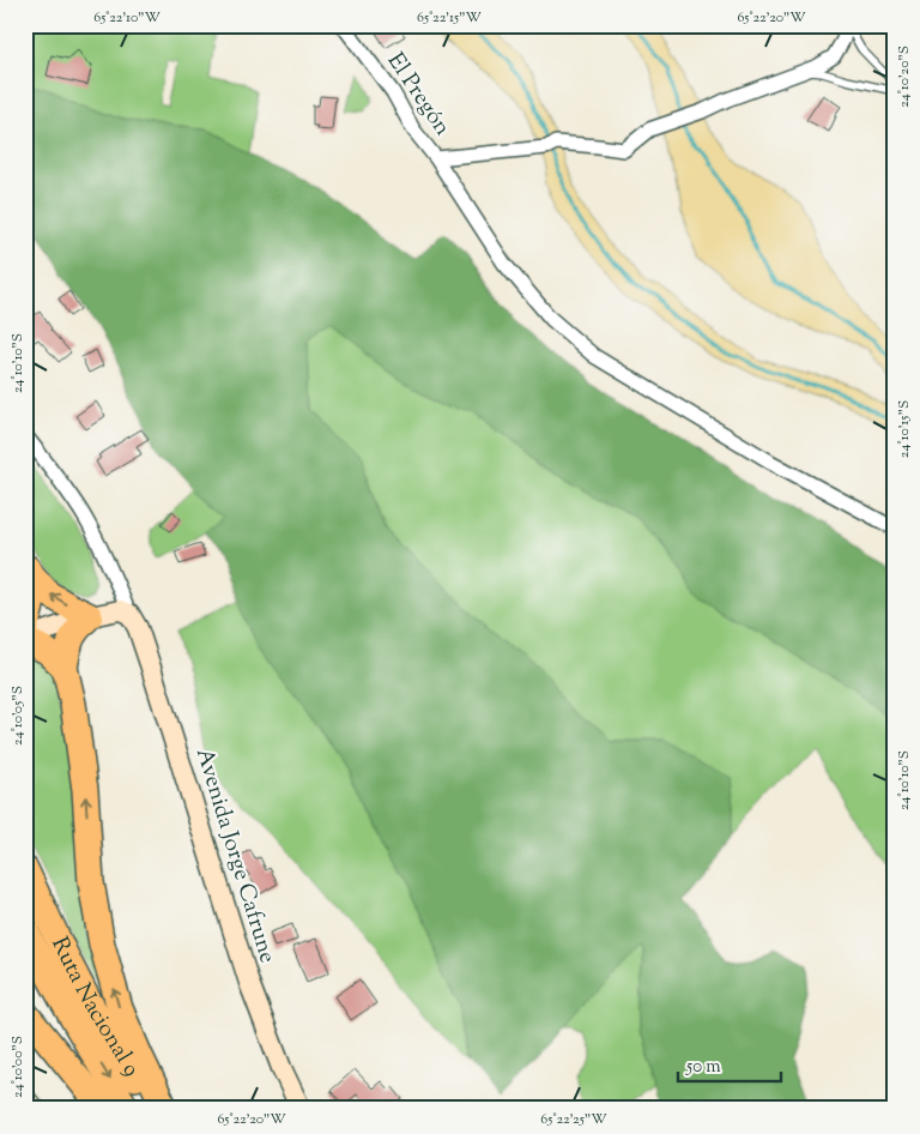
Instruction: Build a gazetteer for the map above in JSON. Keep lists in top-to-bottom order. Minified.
{"streets":{"highway":["Ruta Nacional 9"],"street":["El Pregón","Avenida Jorge Cafrune"]},"scale_bar":"50 m","coordinates":["65°22'10\"W","65°22'15\"W","65°22'20\"W","24°10'20\"S","24°10'10\"S","24°10'15\"S","24°10'05\"S","24°10'00\"S","65°22'25\"W"]}
